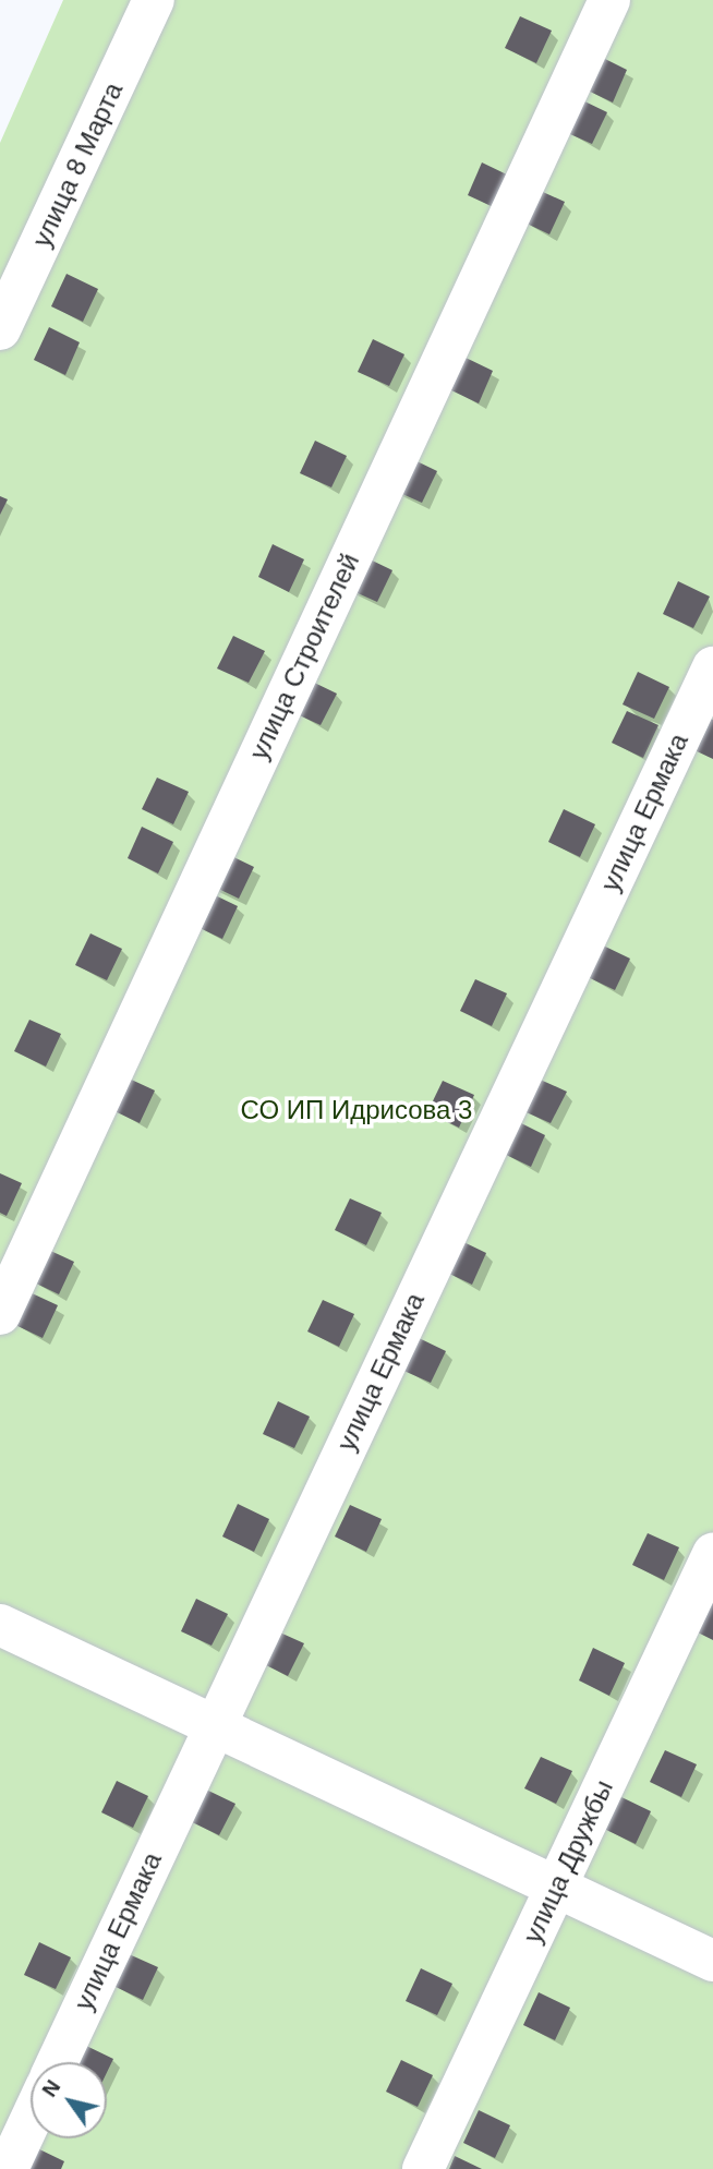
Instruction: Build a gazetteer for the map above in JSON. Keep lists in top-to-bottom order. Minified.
{"streets":{"street":["улица 8 Марта","улица Строителей","улица Ермака","улица Дружбы"]},"parks":["СО ИП Идрисова 3"],"north":"top left"}
